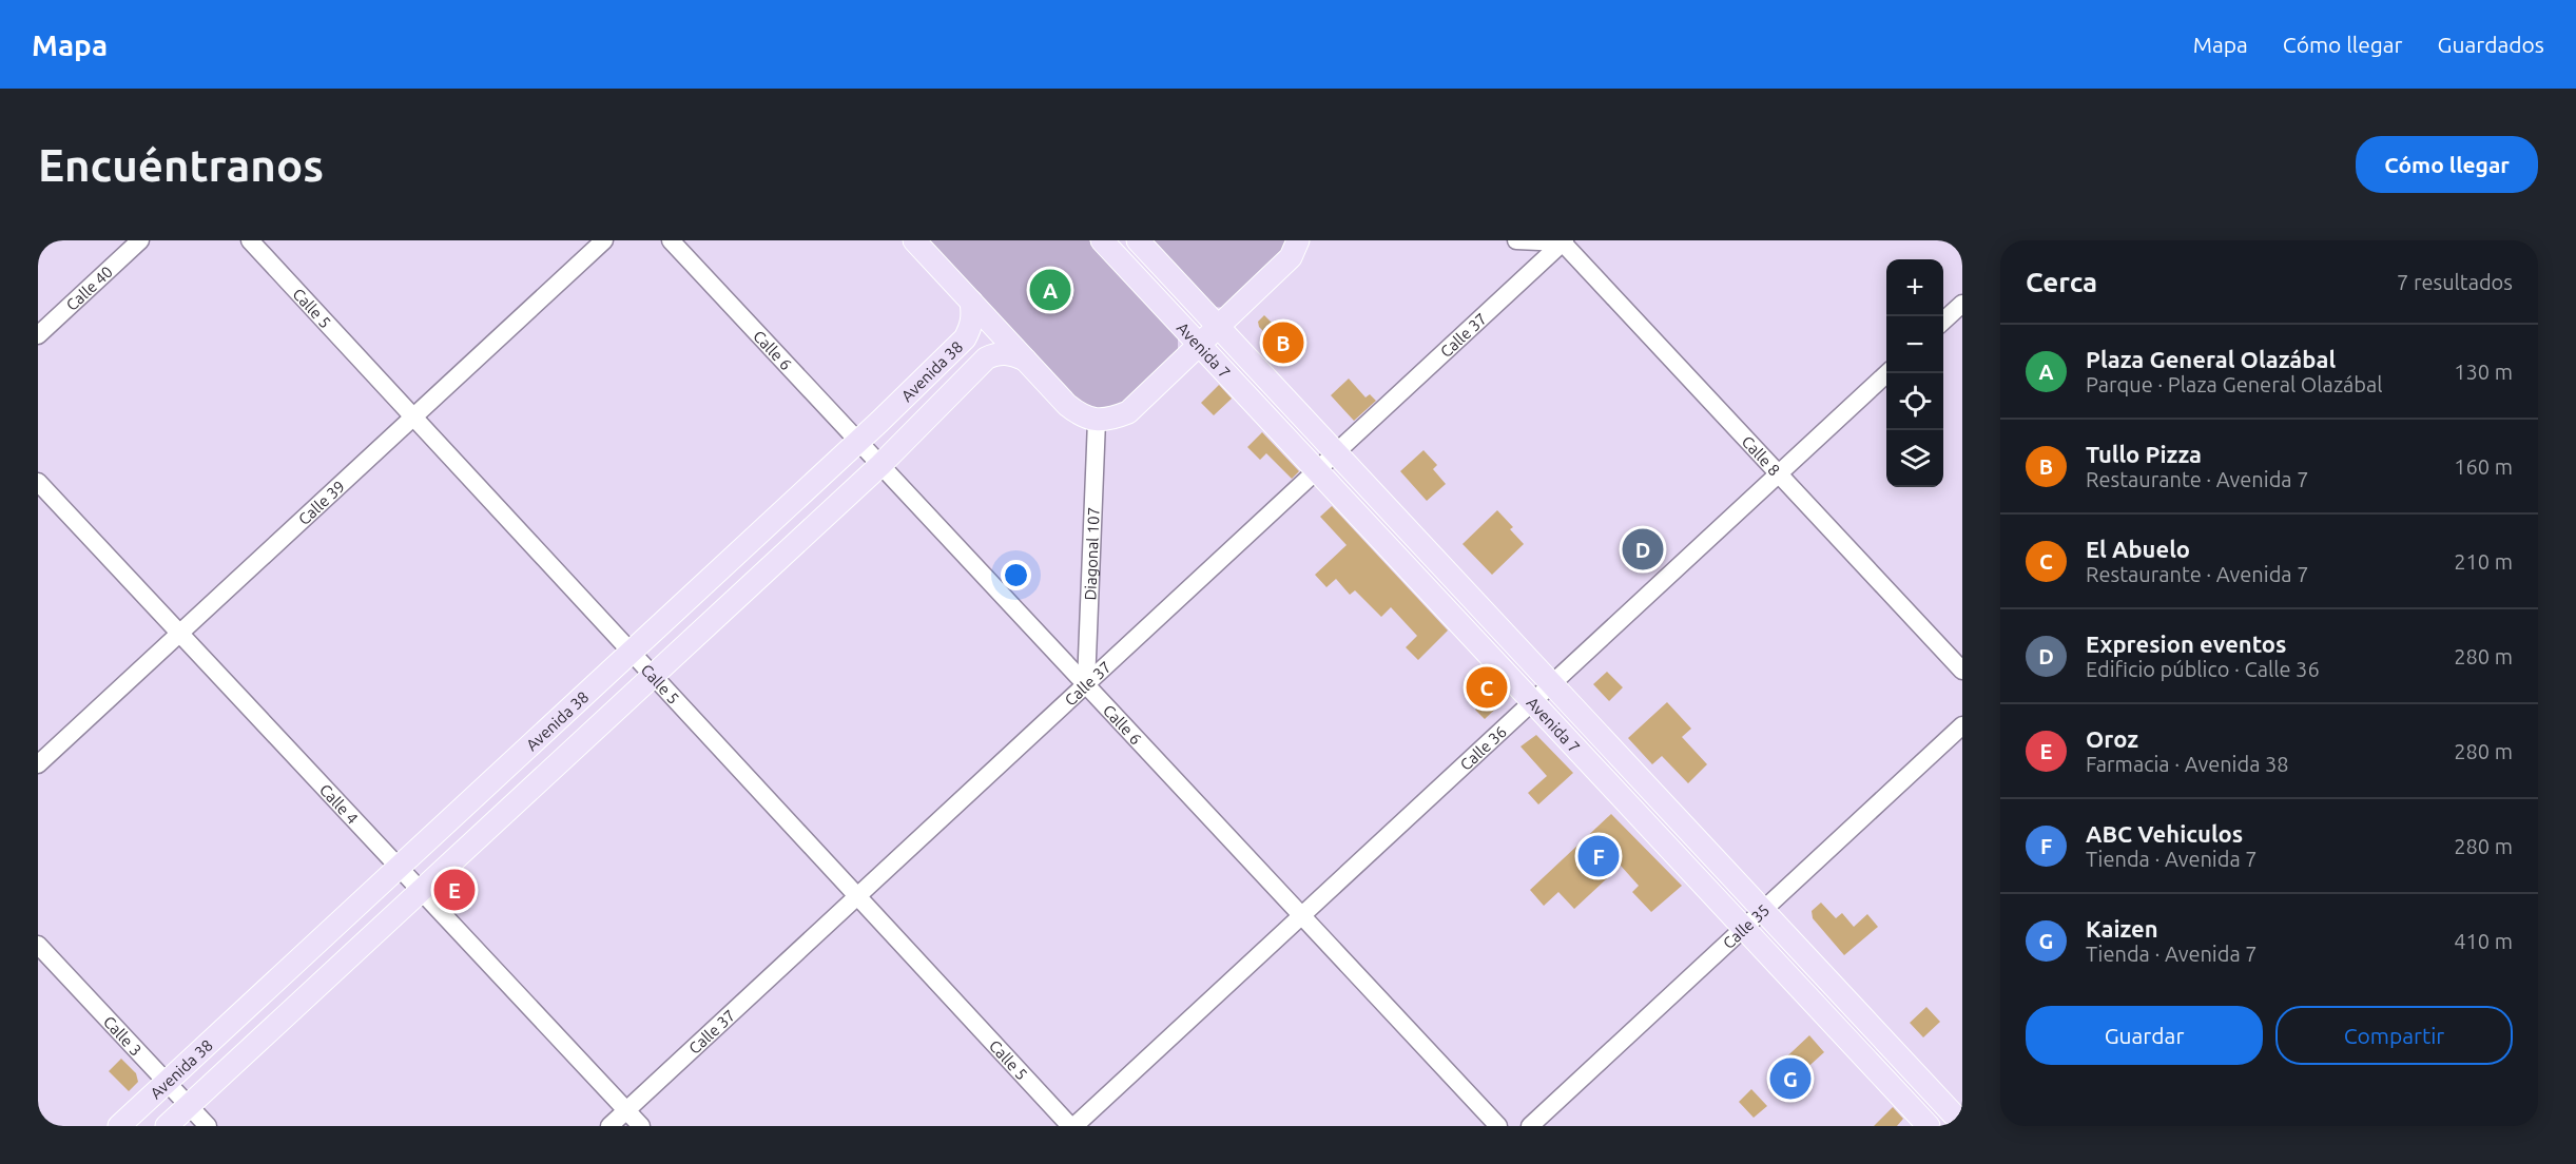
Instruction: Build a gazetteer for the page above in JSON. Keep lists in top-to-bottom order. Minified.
{"streets":{"main road":["Avenida 7","Avenida 38"],"street":["Calle 40","Calle 5","Calle 37","Calle 6","Calle 8","Calle 39","Diagonal 107","Calle 36","Calle 4","Calle 35","Calle 3"]},"crossings":[["Calle 5","Calle 37"],["Calle 5","Avenida 38"],["Calle 5","Calle 39"],["Calle 5","Calle 36"],["Calle 37","Calle 6"],["Calle 37","Avenida 7"],["Calle 37","Calle 8"],["Calle 37","Diagonal 107"],["Calle 37","Calle 4"],["Calle 6","Avenida 38"],["Calle 6","Diagonal 107"],["Calle 6","Calle 36"],["Avenida 7","Calle 36"],["Avenida 7","Calle 35"],["Avenida 38","Calle 4"],["Avenida 38","Calle 3"],["Calle 8","Calle 36"],["Calle 39","Calle 4"]],"page":{"header":"Mapa","nav":["Mapa","Cómo llegar","Guardados"],"buttons":["Cómo llegar",["Guardar","Compartir"]],"title":"Encuéntranos","heading":["Cerca","7 resultados"],"map_buttons":["+","−"],"pins":["A","B","D","C","F","E","G"],"list":[{"mark":"A","name":"Plaza General Olazábal","note":"Parque · Plaza General Olazábal","value":"130 m"},{"mark":"B","name":"Tullo Pizza","note":"Restaurante · Avenida 7","value":"160 m"},{"mark":"C","name":"El Abuelo","note":"Restaurante · Avenida 7","value":"210 m"},{"mark":"D","name":"Expresion eventos","note":"Edificio público · Calle 36","value":"280 m"},{"mark":"E","name":"Oroz","note":"Farmacia · Avenida 38","value":"280 m"},{"mark":"F","name":"ABC Vehiculos","note":"Tienda · Avenida 7","value":"280 m"},{"mark":"G","name":"Kaizen","note":"Tienda · Avenida 7","value":"410 m"}]}}
